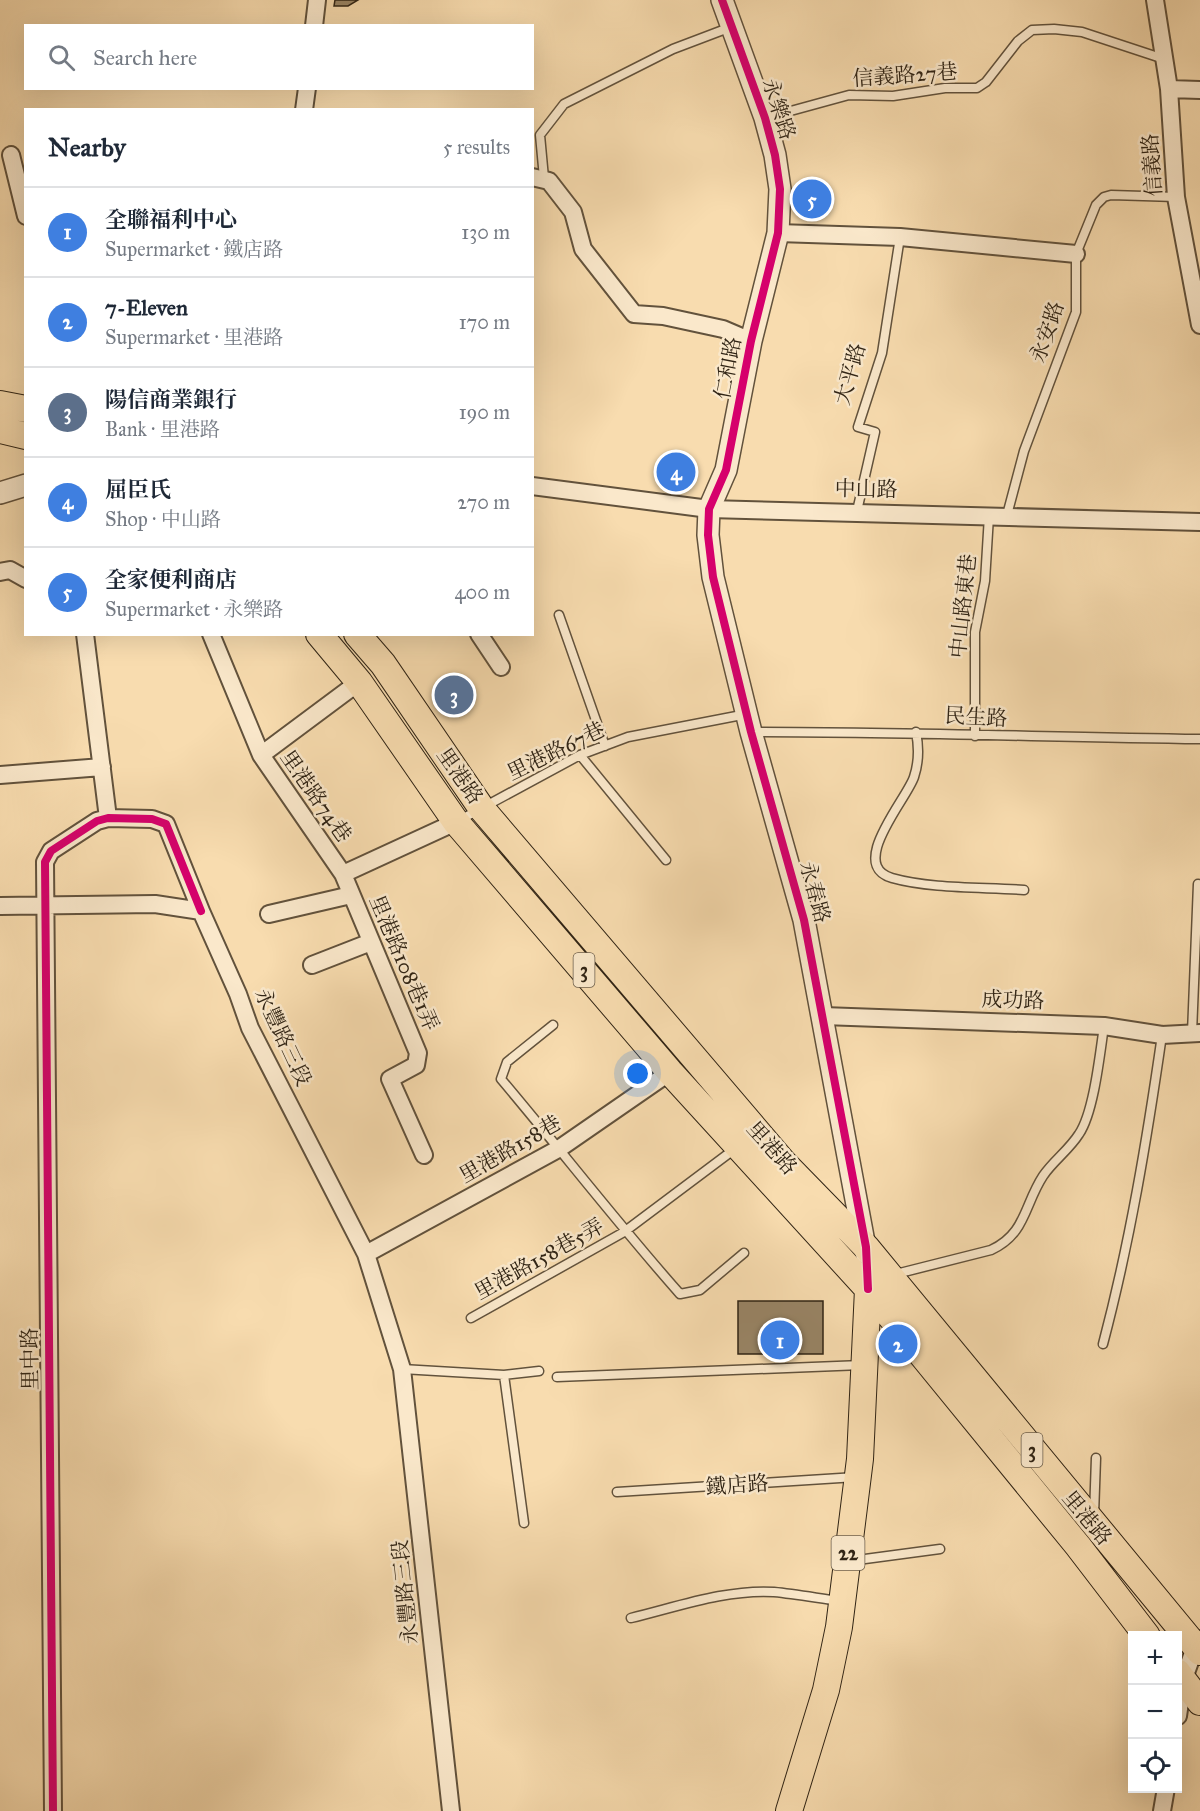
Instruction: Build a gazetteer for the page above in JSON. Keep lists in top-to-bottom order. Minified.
{"streets":{"main road":["里港路","3","22"],"street":["永樂路","信義路","仁和路","中山路","里港路74巷","永春路","里港路108巷1弄","成功路","永豐路三段","里港路158巷","里中路"],"lane":["信義路27巷","永安路","大平路","中山路東巷","民生路","里港路67巷","里港路158巷5弄","鐵店路"]},"crossings":[["信義路27巷","永樂路"],["信義路27巷","信義路"],["永樂路","仁和路"],["信義路","永安路"],["永安路","中山路"],["仁和路","中山路"],["仁和路","永春路"],["大平路","中山路"],["中山路","中山路東巷"],["中山路","永春路"],["中山路東巷","民生路"],["民生路","里港路67巷"],["民生路","永春路"],["里港路67巷","里港路"],["里港路67巷","永春路"],["里港路","里港路74巷"],["里港路","永春路"],["里港路","里港路158巷"],["里港路","里港路158巷5弄"],["里港路","22"],["里港路74巷","里港路108巷1弄"],["永春路","成功路"],["永豐路三段","里港路158巷"],["永豐路三段","里中路"],["里港路158巷","里港路158巷5弄"],["鐵店路","22"]],"page":{"search":"Search here","heading":["Nearby","5 results"],"pins":["5","4","3","1","2"],"list":[{"mark":"1","name":"全聯福利中心","note":"Supermarket · 鐵店路","value":"130 m"},{"mark":"2","name":"7-Eleven","note":"Supermarket · 里港路","value":"170 m"},{"mark":"3","name":"陽信商業銀行","note":"Bank · 里港路","value":"190 m"},{"mark":"4","name":"屈臣氏","note":"Shop · 中山路","value":"270 m"},{"mark":"5","name":"全家便利商店","note":"Supermarket · 永樂路","value":"400 m"}],"map_buttons":["+","−"]}}
